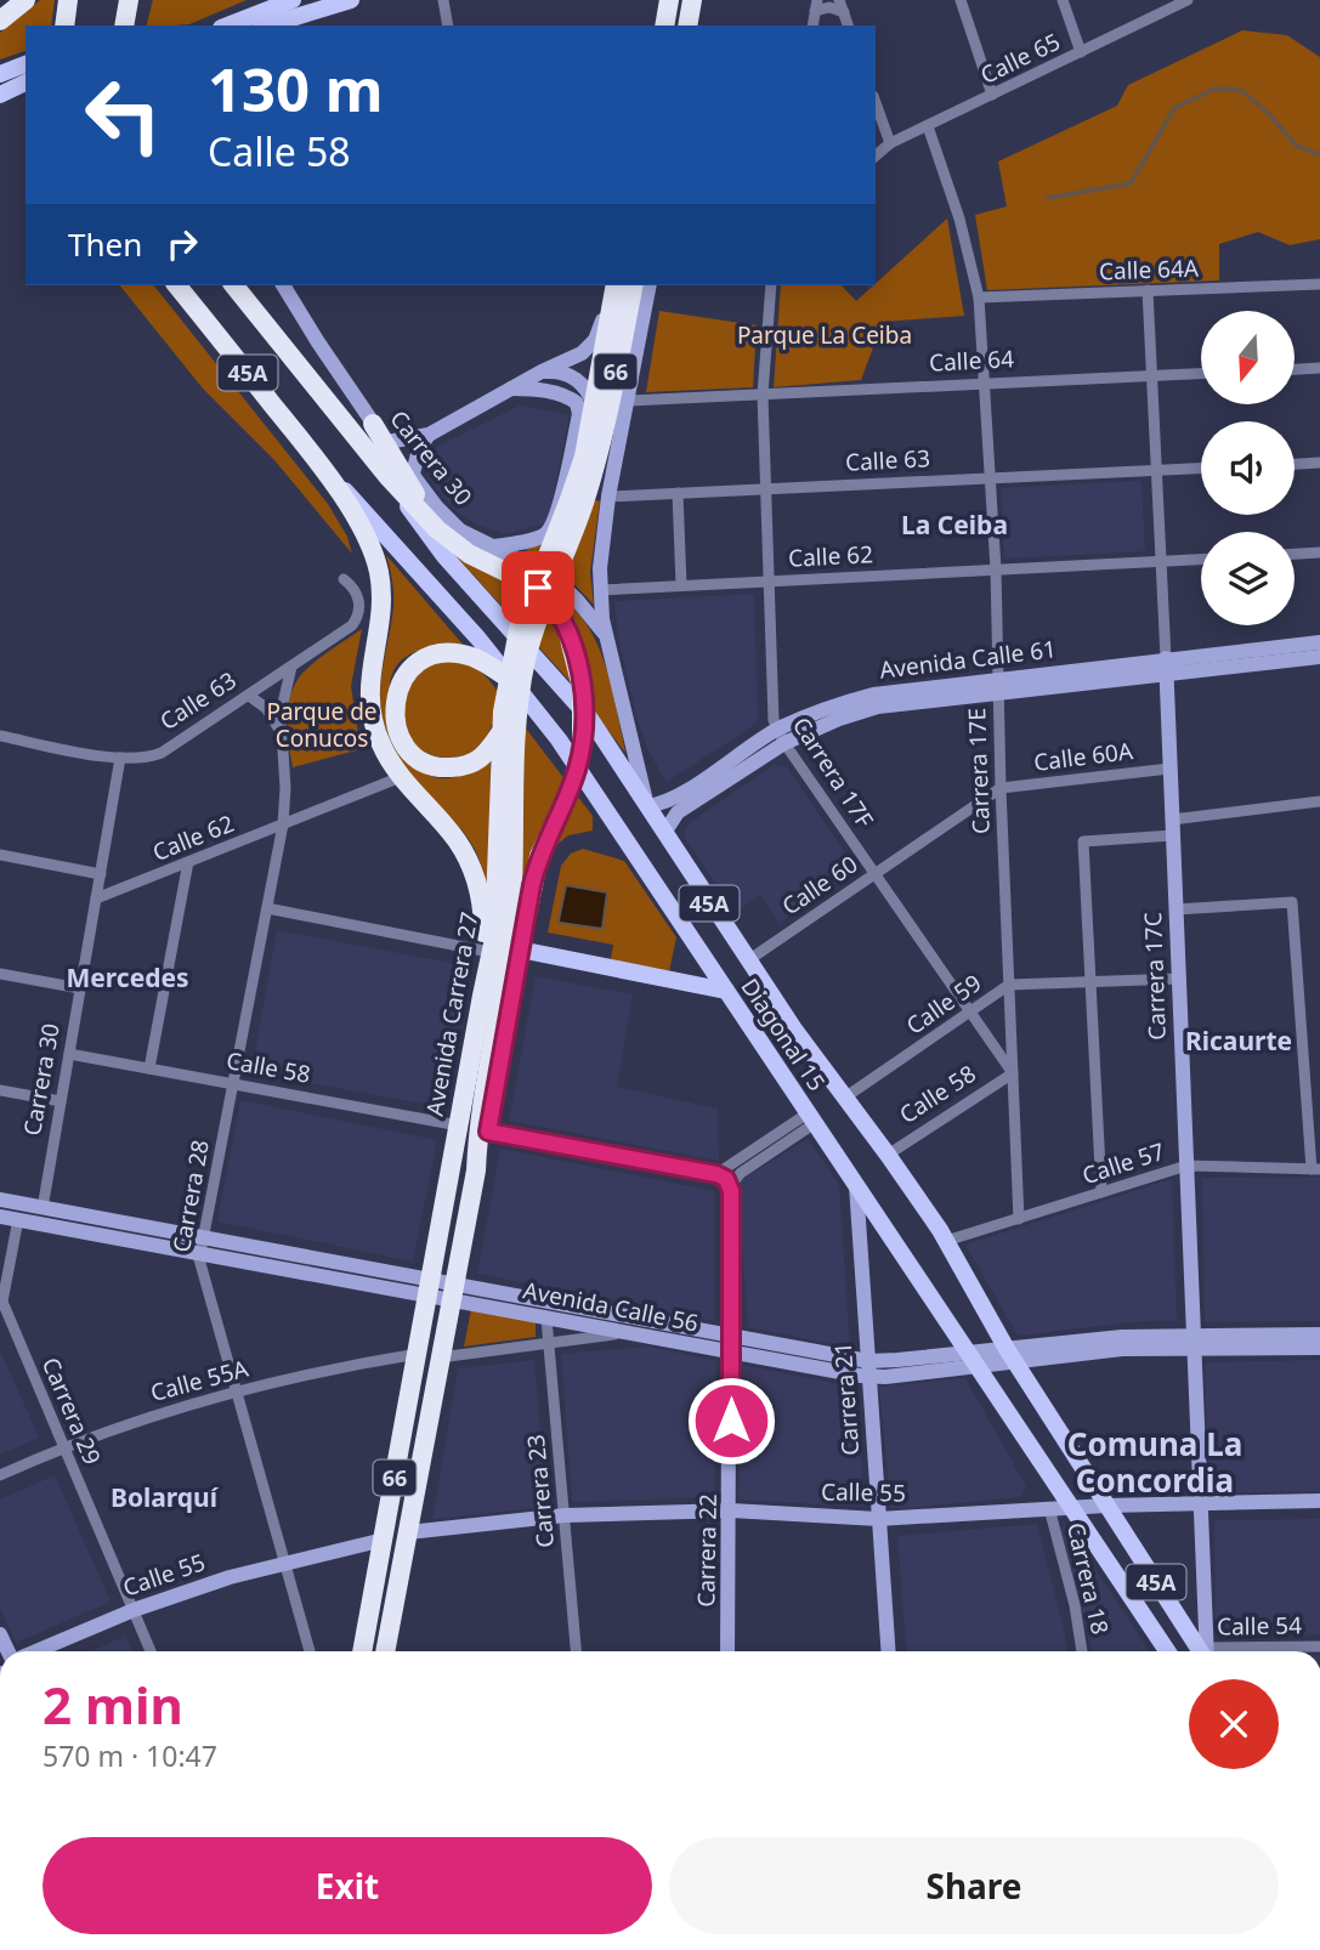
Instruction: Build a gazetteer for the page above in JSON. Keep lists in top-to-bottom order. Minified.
{"streets":{"highway":["66","45A","Avenida Carrera 27"],"main road":["Diagonal 15"],"street":["Calle 65","Calle 64A","Calle 64","Carrera 30","Calle 63","Calle 62","Avenida Calle 61","Calle 60A","Carrera 17E","Carrera 17F","Calle 60","Carrera 17C","Calle 59","Calle 58","Calle 57","Carrera 28","Avenida Calle 56","Calle 55A","Carrera 21","Carrera 29","Carrera 23","Calle 55","Carrera 22","Carrera 18","Calle 54"]},"crossings":[["Calle 65","Carrera 17E"],["Calle 64A","Carrera 17E"],["Calle 64A","Carrera 17C"],["Calle 64","Carrera 17E"],["Calle 64","Carrera 17F"],["Calle 64","Carrera 17C"],["45A","Diagonal 15"],["Carrera 30","Calle 63"],["Carrera 30","Calle 62"],["Carrera 30","Avenida Calle 61"],["Carrera 30","Diagonal 15"],["Carrera 30","Calle 58"],["Carrera 30","Avenida Calle 56"],["Calle 63","Carrera 17E"],["Calle 63","Carrera 17F"],["Calle 63","Carrera 17C"],["Calle 63","Carrera 28"],["Calle 62","Carrera 17E"],["Calle 62","Carrera 17F"],["Calle 62","Carrera 17C"],["Calle 62","Carrera 28"],["Avenida Calle 61","Carrera 17E"],["Avenida Calle 61","Carrera 17F"],["Avenida Calle 61","Carrera 17C"],["Avenida Calle 61","Diagonal 15"],["Calle 60A","Carrera 17E"],["Calle 60A","Calle 60"],["Calle 60A","Carrera 17C"],["Carrera 17E","Carrera 17F"],["Carrera 17E","Calle 60"],["Carrera 17E","Calle 59"],["Carrera 17E","Calle 58"],["Carrera 17E","Calle 57"],["Carrera 17F","Calle 60"],["Carrera 17F","Calle 59"],["Carrera 17F","Calle 58"],["Calle 60","Diagonal 15"],["Carrera 17C","Calle 59"],["Carrera 17C","Calle 57"],["Carrera 17C","Avenida Calle 56"],["Carrera 17C","Calle 55"],["Calle 59","Diagonal 15"],["Avenida Carrera 27","Calle 58"],["Avenida Carrera 27","Avenida Calle 56"],["Avenida Carrera 27","Calle 55A"],["Avenida Carrera 27","Calle 55"],["Diagonal 15","Calle 58"],["Diagonal 15","Calle 57"],["Diagonal 15","Avenida Calle 56"],["Diagonal 15","Carrera 21"],["Diagonal 15","Calle 55"],["Calle 58","Carrera 28"],["Carrera 28","Avenida Calle 56"],["Carrera 28","Calle 55A"],["Carrera 28","Calle 55"],["Avenida Calle 56","Carrera 21"],["Avenida Calle 56","Carrera 29"],["Avenida Calle 56","Carrera 23"],["Avenida Calle 56","Carrera 22"],["Calle 55A","Carrera 29"],["Carrera 21","Calle 55"],["Carrera 29","Calle 55"],["Carrera 23","Calle 55"],["Calle 55","Carrera 22"],["Calle 55","Carrera 18"]],"districts":["La Ceiba","Mercedes","Ricaurte","Comuna La Concordia","Bolarquí"],"parks":["Parque La Ceiba","Parque de Conucos"],"north":"bottom","page":{"turn":["130 m","Calle 58"],"then":"Then","heading":["2 min","570 m · 10:47"],"buttons":["Exit","Share"]}}
